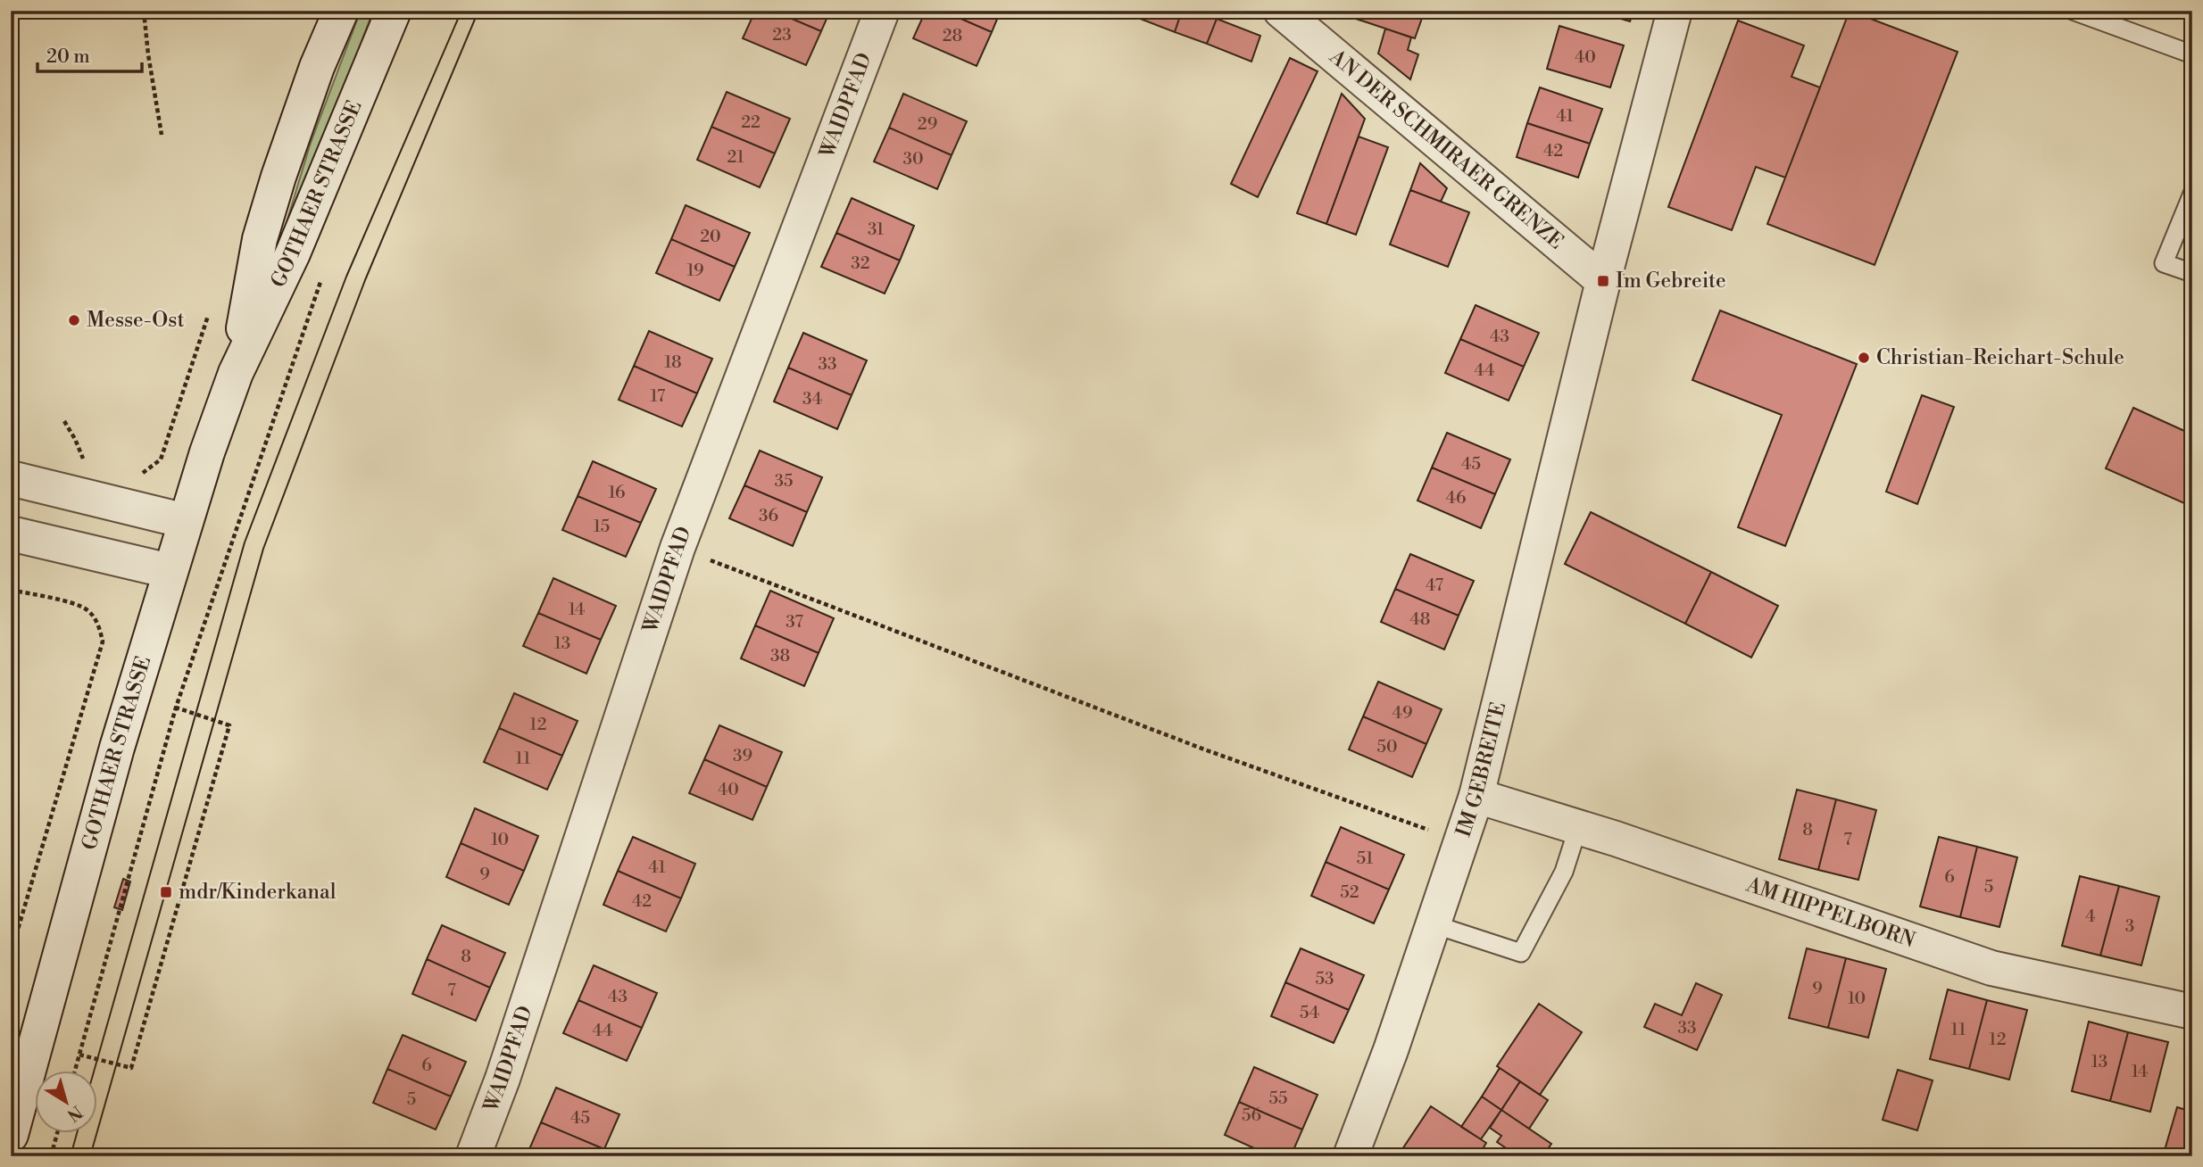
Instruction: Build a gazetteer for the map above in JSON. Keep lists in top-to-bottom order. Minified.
{"streets":{"street":["WAIDPFAD","AN DER SCHMIRAER GRENZE","GOTHAER STRASSE","IM GEBREITE","AM HIPPELBORN"]},"crossings":[["AN DER SCHMIRAER GRENZE","IM GEBREITE"],["IM GEBREITE","AM HIPPELBORN"]],"places":{"transit":["Im Gebreite","mdr/Kinderkanal"],"other":["Messe-Ost","Christian-Reichart-Schule"]},"house_numbers":["23","28","40","41","22","29","42","21","30","31","20","32","19","43","18","33","44","17","34","45","35","16","46","36","15","47","14","48","37","13","38","49","12","50","39","11","40","8","10","7","51","41","9","6","5","52","42","4","3","8","53","9","7","43","10","54","33","11","44","12","13","6","14","55","5","56","45"],"scale_bar":"20 m","north":"bottom right"}
